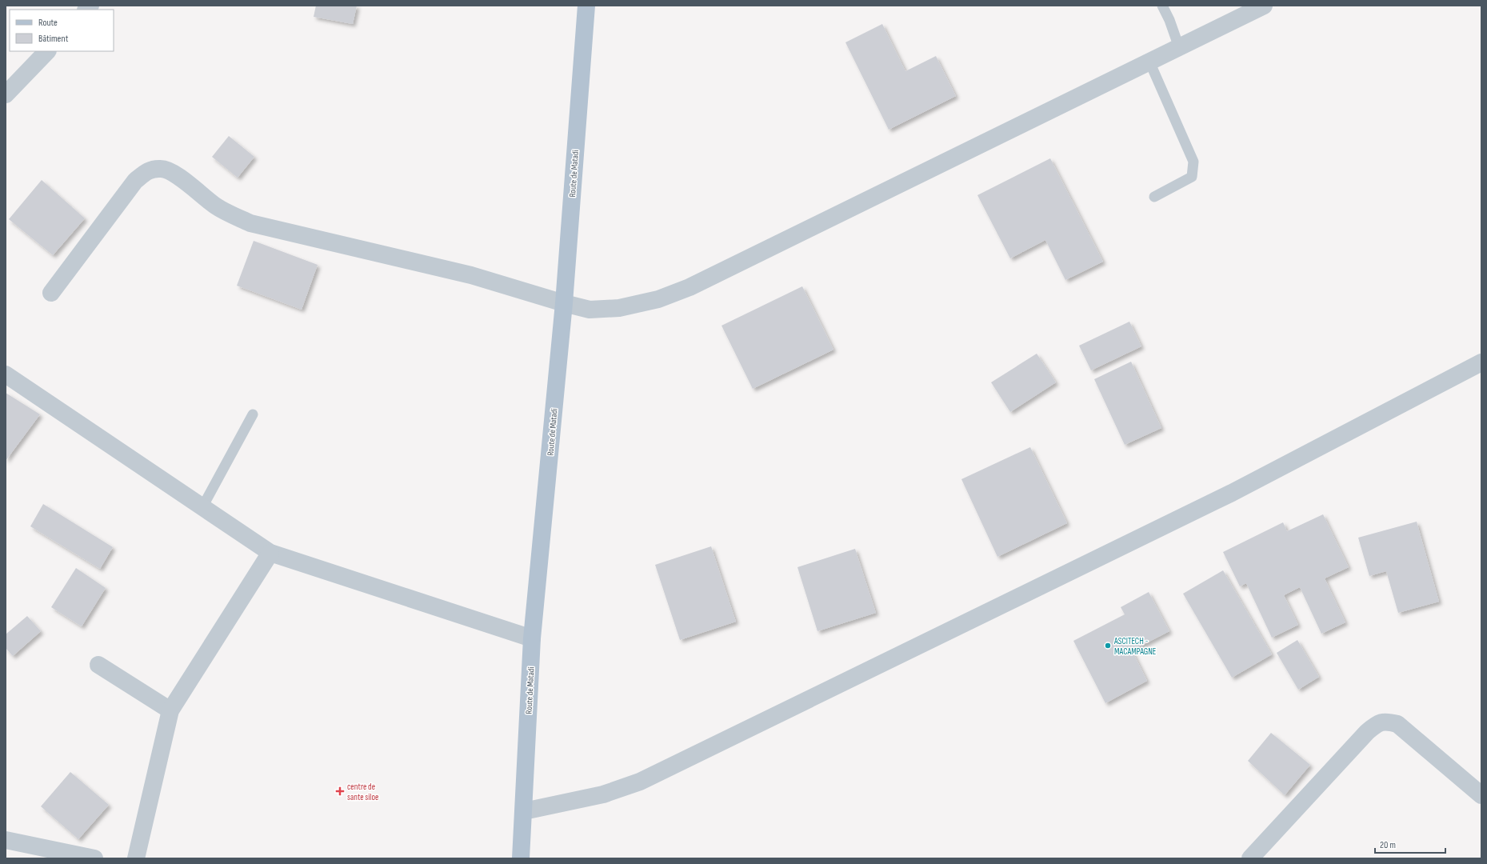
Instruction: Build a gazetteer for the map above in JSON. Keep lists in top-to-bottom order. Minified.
{"streets":{"main road":["Route de Matadi"]},"places":{"other":["ASCITECH - MACAMPAGNE"],"health":["centre de sante siloe"]},"legend":["Route","Bâtiment"],"scale_bar":"20 m"}
